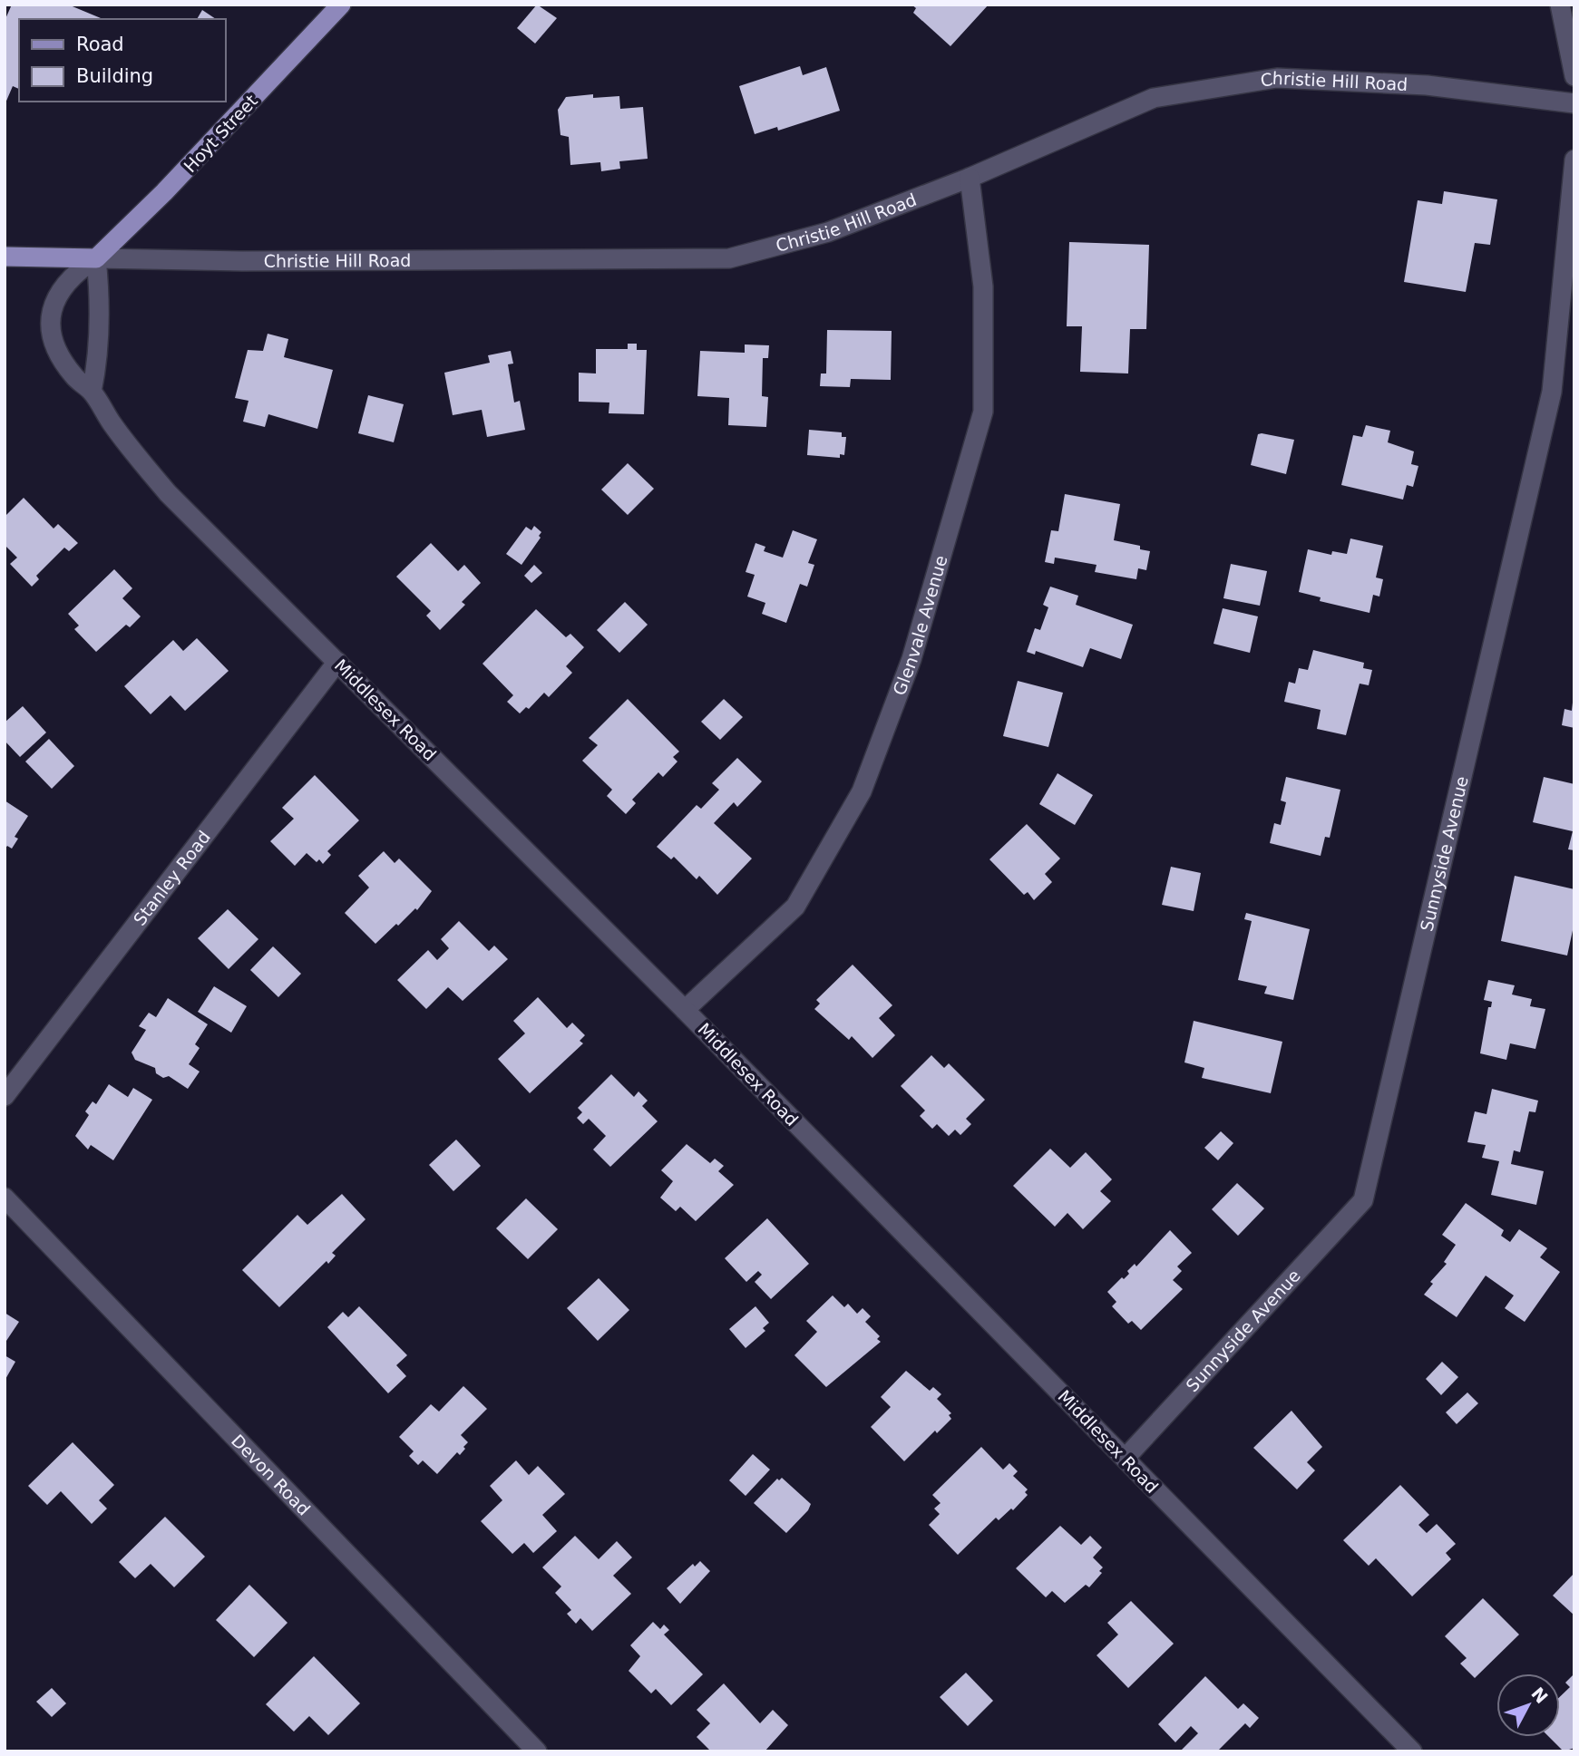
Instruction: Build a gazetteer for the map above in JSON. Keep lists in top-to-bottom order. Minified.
{"streets":{"main road":["Hoyt Street"],"street":["Christie Hill Road","Glenvale Avenue","Middlesex Road","Sunnyside Avenue","Stanley Road","Devon Road"]},"crossings":[["Christie Hill Road","Hoyt Street"],["Christie Hill Road","Glenvale Avenue"],["Christie Hill Road","Middlesex Road"],["Hoyt Street","Middlesex Road"],["Glenvale Avenue","Middlesex Road"],["Middlesex Road","Sunnyside Avenue"],["Middlesex Road","Stanley Road"]],"legend":["Road","Building"],"north":"top right"}
